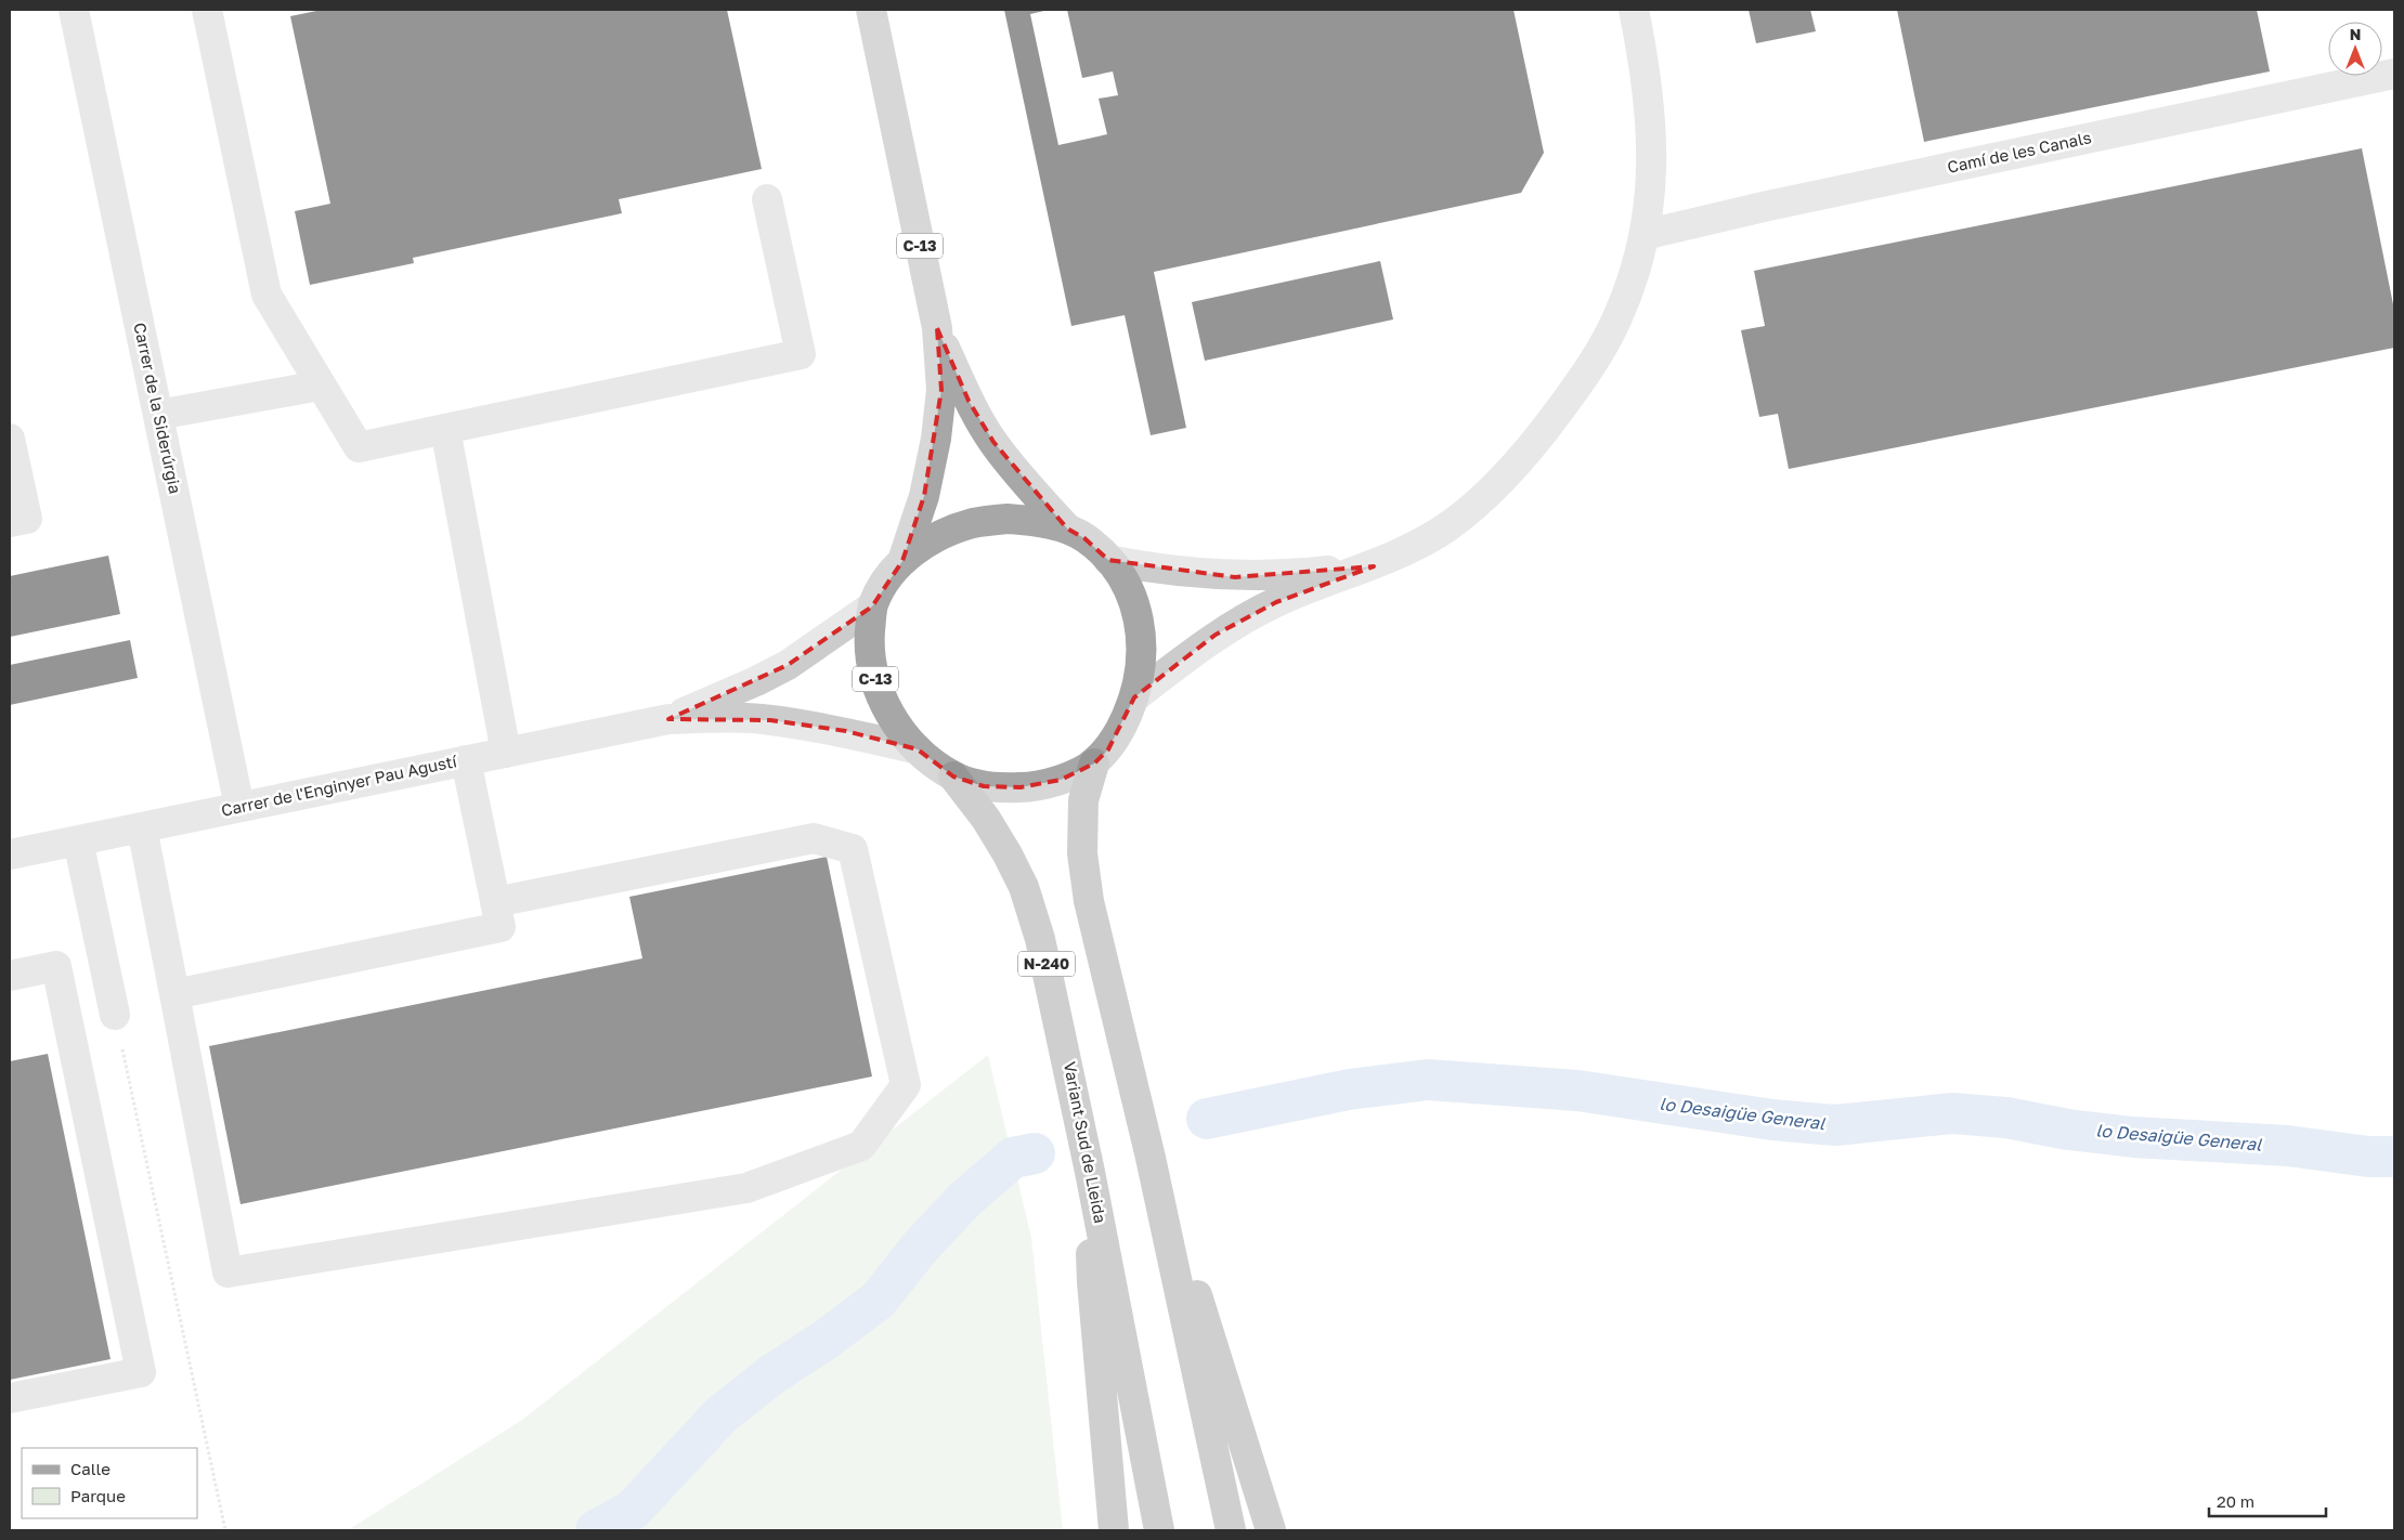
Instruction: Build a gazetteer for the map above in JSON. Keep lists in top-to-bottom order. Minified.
{"streets":{"highway":["N-240","Variant Sud de Lleida"],"main road":["C-13"],"street":["Camí de les Canals","Carrer de la Siderúrgia","Carrer de l'Enginyer Pau Agustí"]},"crossings":[["C-13","Carrer de l'Enginyer Pau Agustí"],["C-13","Variant Sud de Lleida"],["Carrer de la Siderúrgia","Carrer de l'Enginyer Pau Agustí"],["N-240","Variant Sud de Lleida"]],"water":["lo Desaigüe General"],"legend":["Calle","Parque"],"scale_bar":"20 m","north":"top"}
